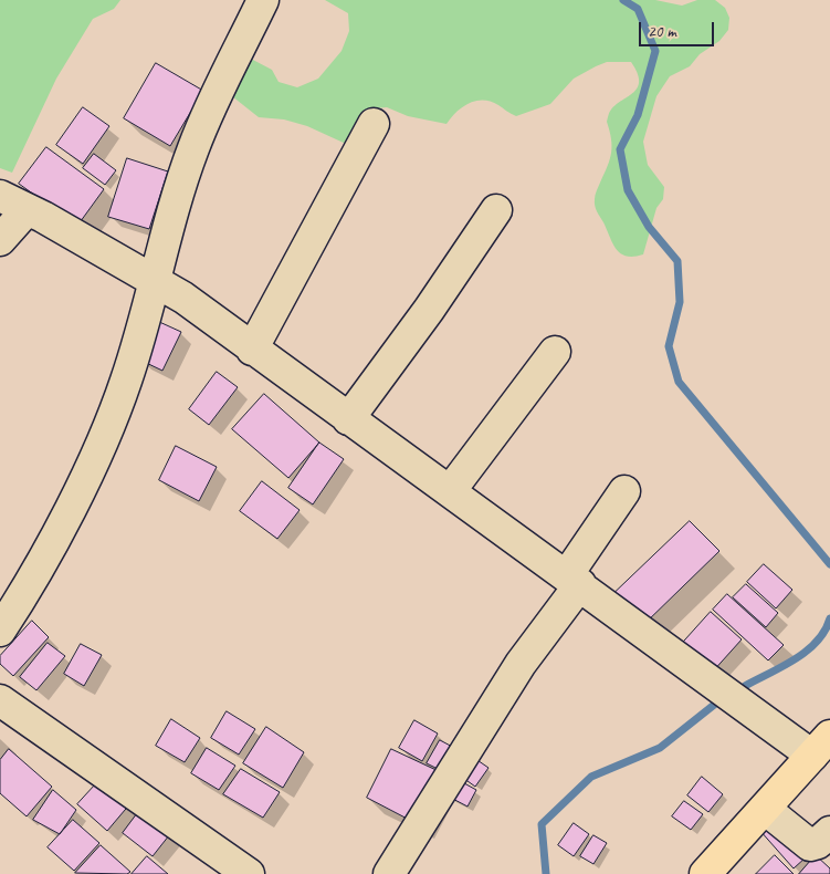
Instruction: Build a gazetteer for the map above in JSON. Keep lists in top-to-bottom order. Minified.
{"scale_bar":"20 m"}
